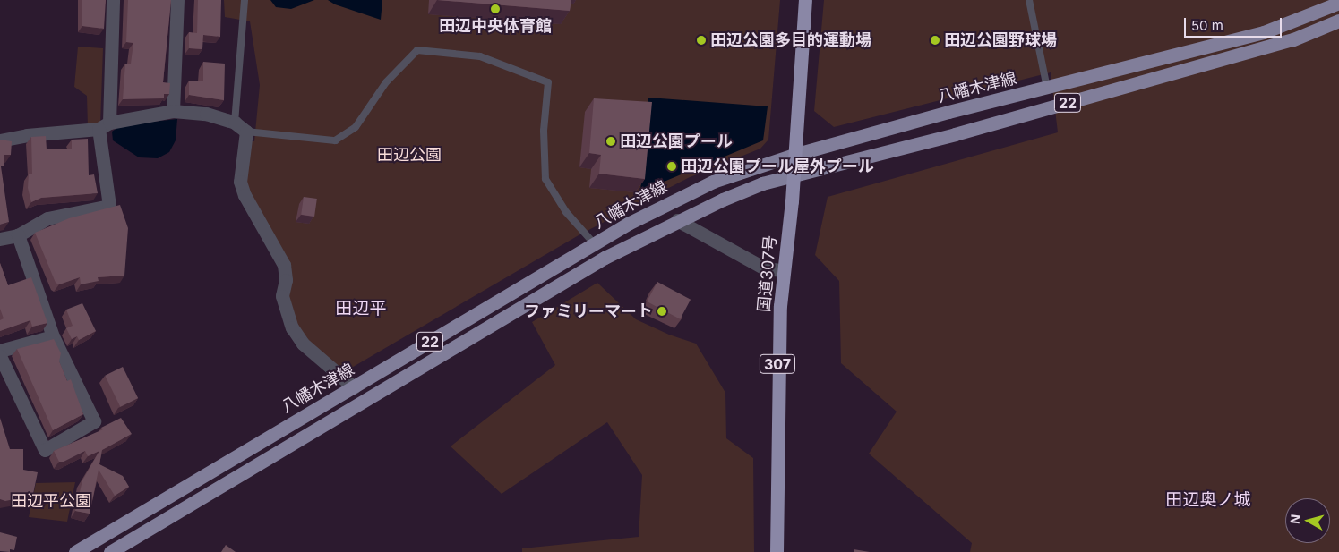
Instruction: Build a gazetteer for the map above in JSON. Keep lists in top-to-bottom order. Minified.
{"streets":{"highway":["国道307号","307"],"main road":["八幡木津線","22"]},"crossings":[["八幡木津線","国道307号"],["22","国道307号"]],"districts":["田辺平","田辺奥ノ城"],"parks":["田辺公園","田辺平公園"],"places":["田辺中央体育館","田辺公園多目的運動場","田辺公園野球場","田辺公園プール","田辺公園プール屋外プール","ファミリーマート"],"scale_bar":"50 m","north":"left"}
